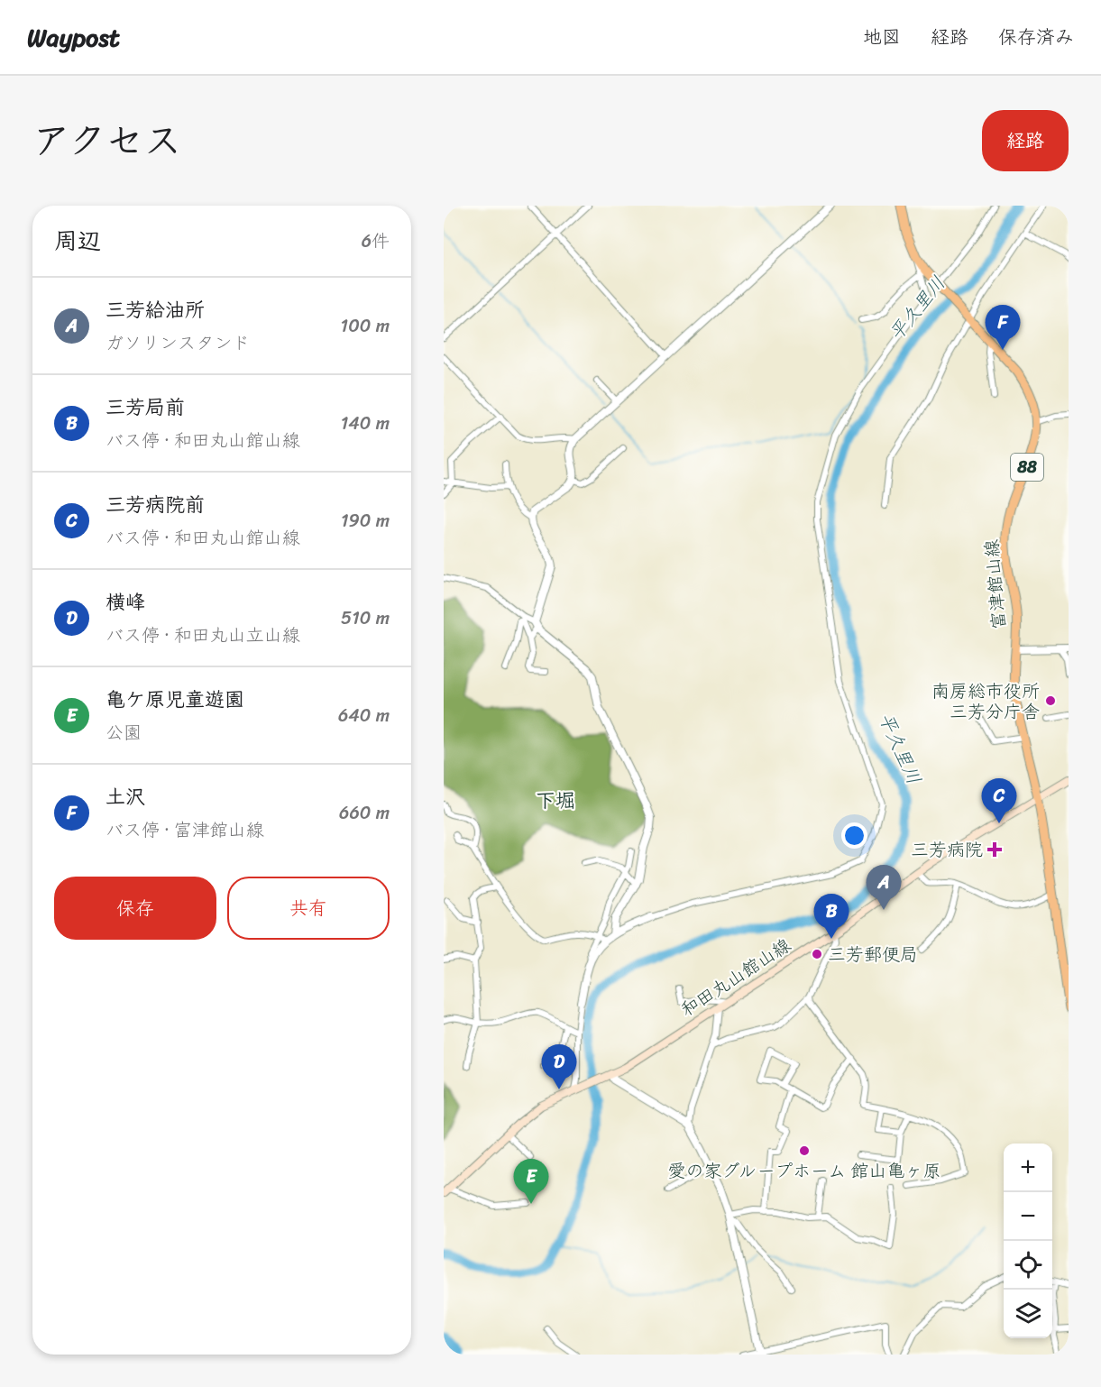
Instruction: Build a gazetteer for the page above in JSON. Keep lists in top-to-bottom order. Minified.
{"streets":{"main road":["88","富津館山線","和田丸山館山線"]},"crossings":[["富津館山線","和田丸山館山線"]],"districts":["下堀"],"water":["平久里川"],"places":{"other":["南房総市役所 三芳分庁舎","三芳郵便局","愛の家グループホーム 館山亀ヶ原"],"health":["三芳病院"]},"page":{"header":"Waypost","nav":["地図","経路","保存済み"],"title":"アクセス","buttons":["経路",["保存","共有"]],"heading":["周辺","6件"],"list":[{"mark":"A","name":"三芳給油所","note":"ガソリンスタンド","value":"100 m"},{"mark":"B","name":"三芳局前","note":"バス停 · 和田丸山館山線","value":"140 m"},{"mark":"C","name":"三芳病院前","note":"バス停 · 和田丸山館山線","value":"190 m"},{"mark":"D","name":"横峰","note":"バス停 · 和田丸山立山線","value":"510 m"},{"mark":"E","name":"亀ケ原児童遊園","note":"公園","value":"640 m"},{"mark":"F","name":"土沢","note":"バス停 · 富津館山線","value":"660 m"}],"pins":["F","C","A","B","D","E"],"map_buttons":["+","−"]}}
